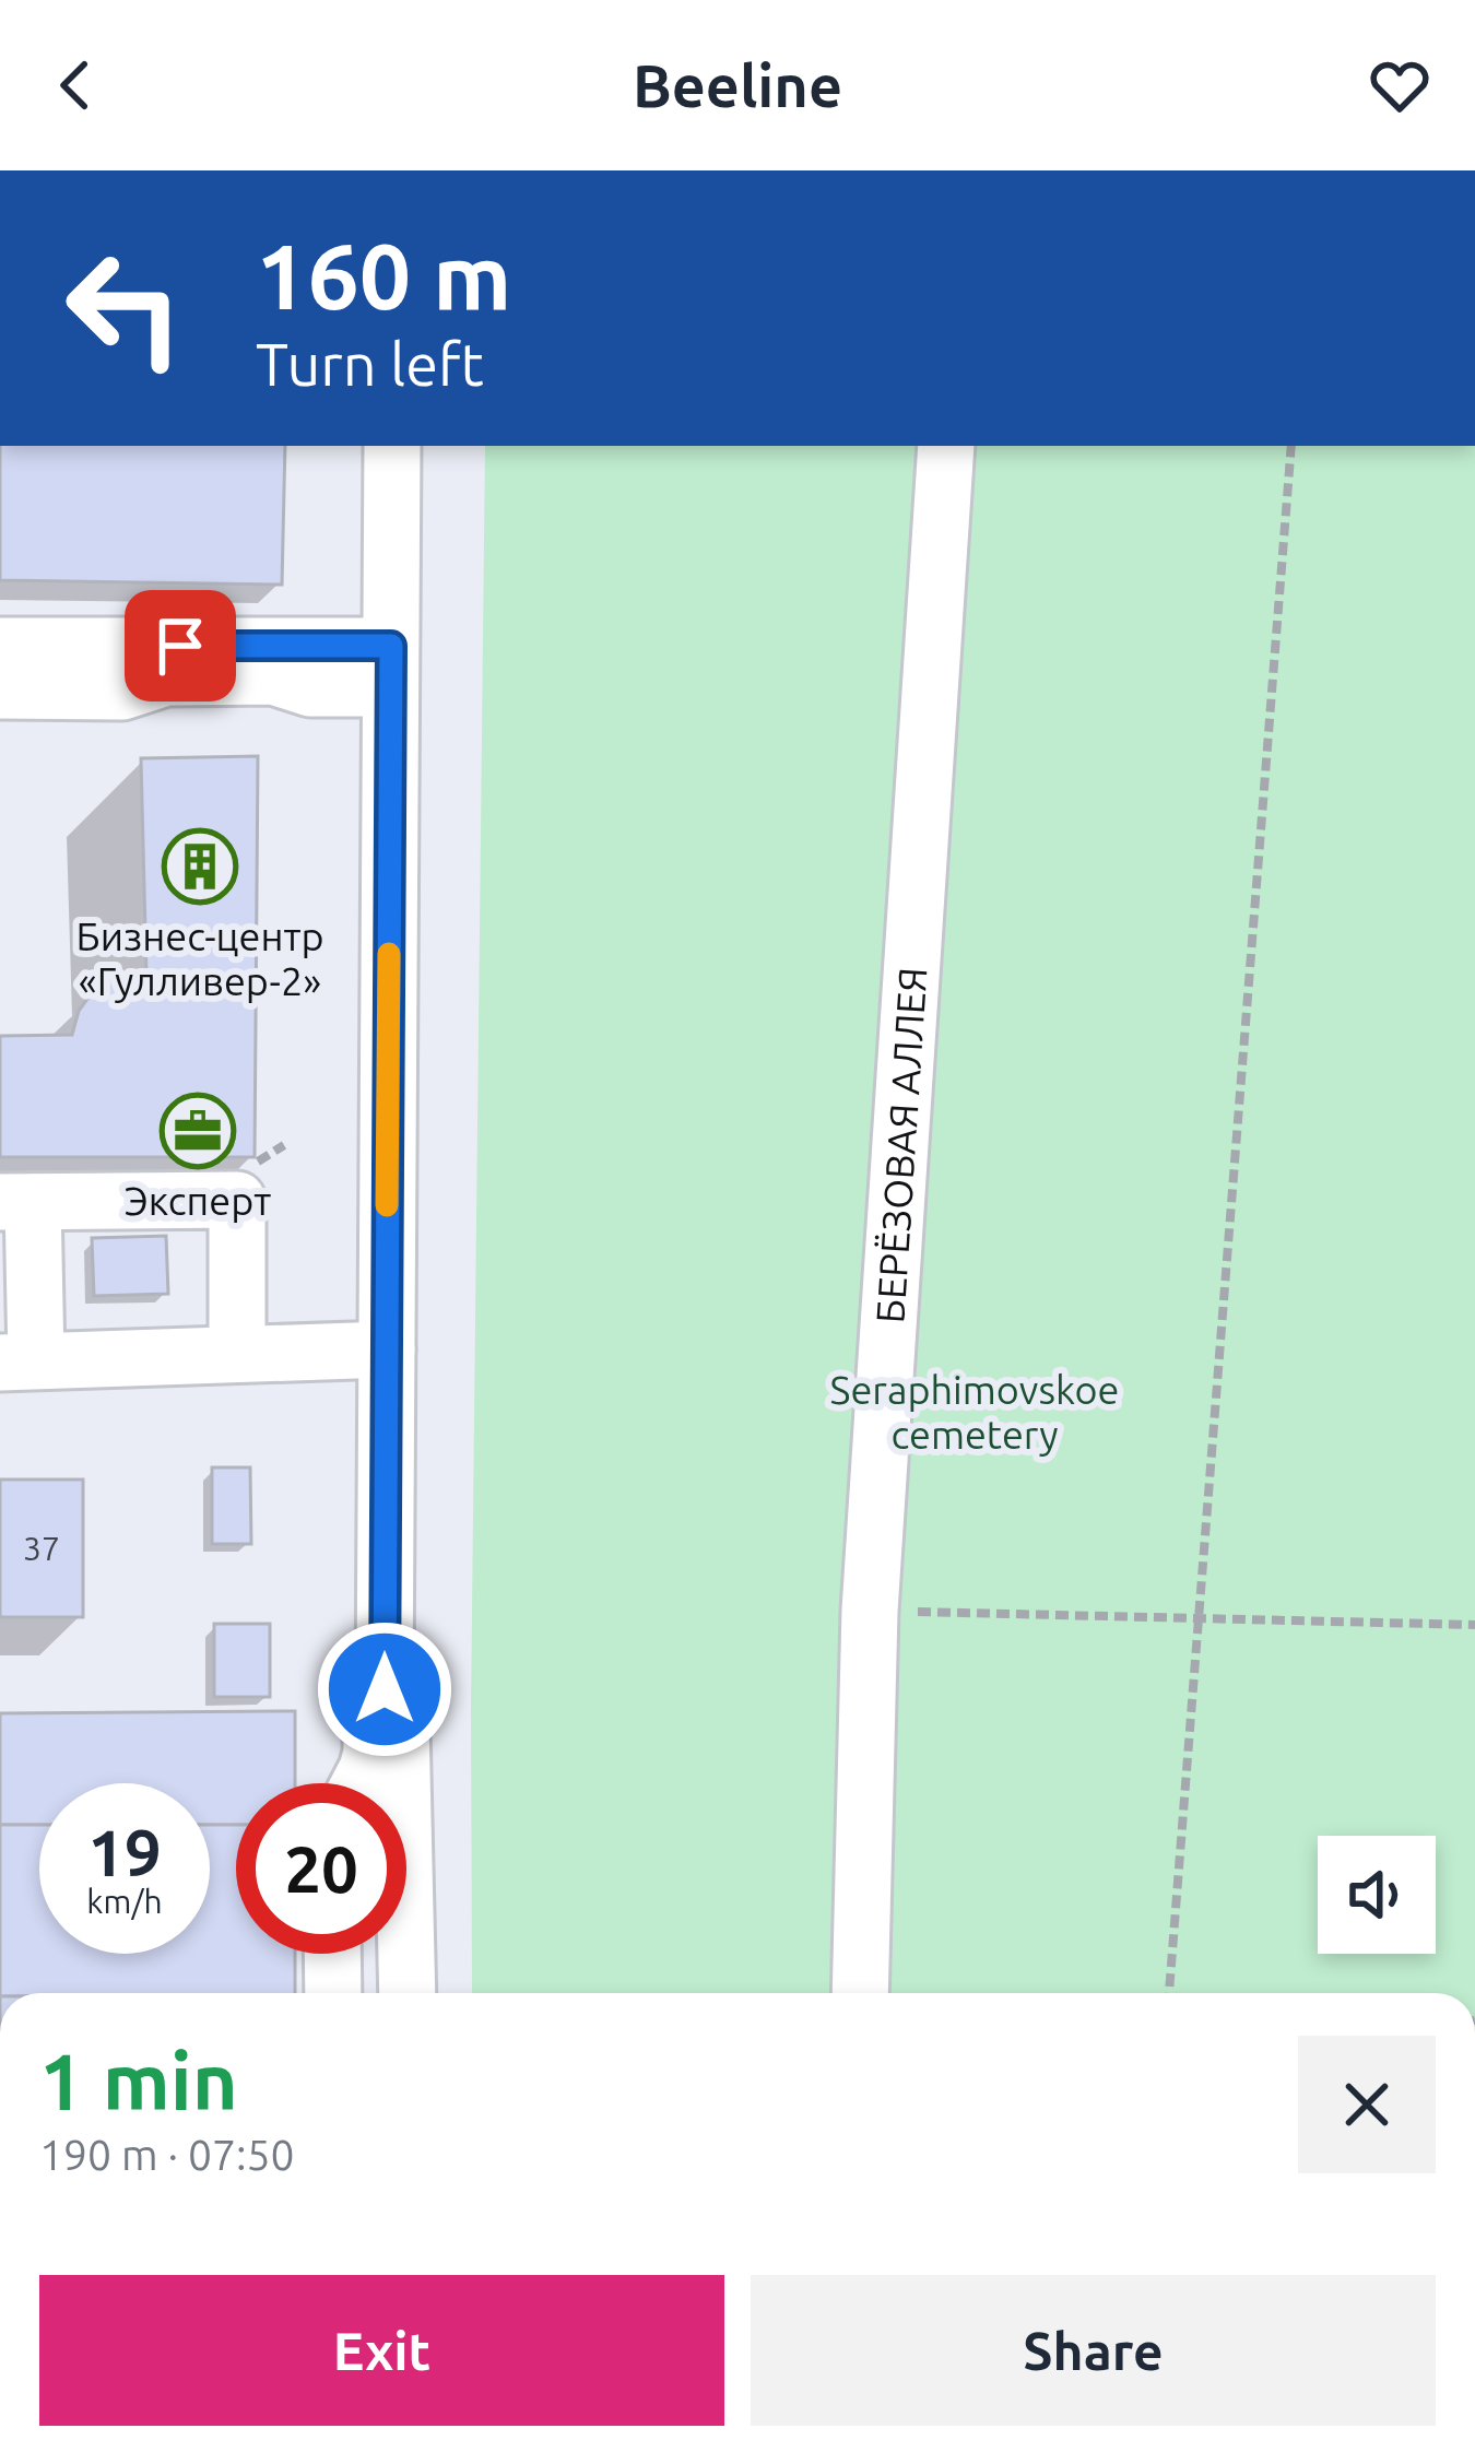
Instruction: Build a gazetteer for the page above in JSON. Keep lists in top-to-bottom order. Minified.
{"streets":{"street":["БЕРЁЗОВАЯ АЛЛЕЯ"]},"parks":["Seraphimovskoe cemetery"],"places":{"building":["Бизнес-центр «Гулливер-2»"],"office":["Эксперт"]},"house_numbers":["37"],"page":{"header":"Beeline","turn":["160 m","Turn left"],"speed":"19 km/h","limit":"20","heading":["1 min","190 m · 07:50"],"buttons":["Exit","Share"]}}
